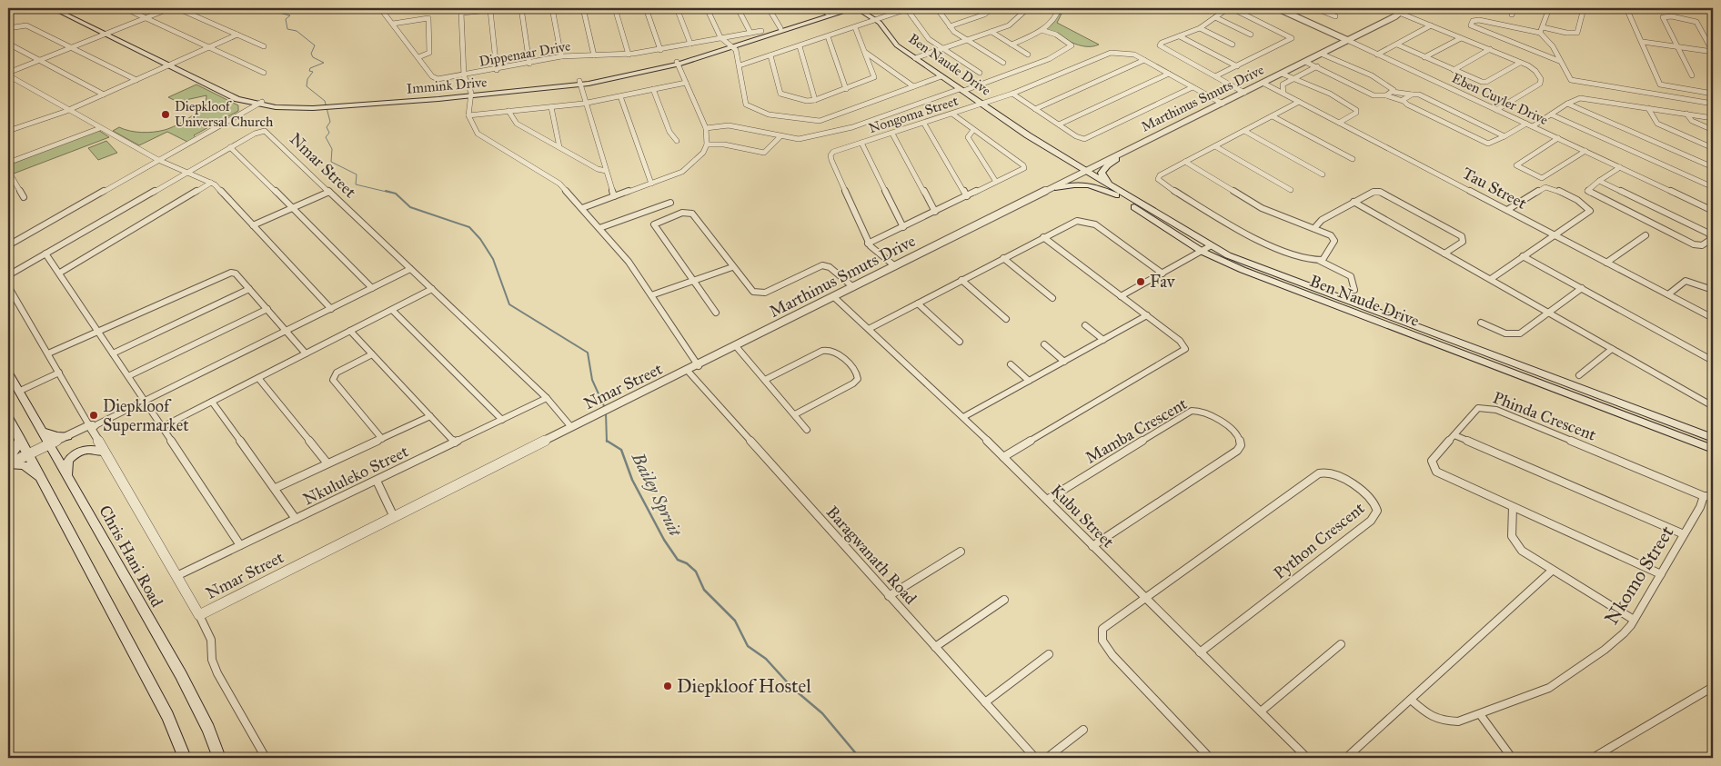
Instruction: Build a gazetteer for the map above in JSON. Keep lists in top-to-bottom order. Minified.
{"streets":{"main road":["Ben Naude Drive","Immink Drive","Chris Hani Road"],"street":["Dippenaar Drive","Marthinus Smuts Drive","Eben Cuyler Drive","Nongoma Street","Nmar Street","Tau Street","Phinda Crescent","Mamba Crescent","Nkululeko Street","Kubu Street","Python Crescent","Baragwanath Road","Nkomo Street"]},"crossings":[["Ben Naude Drive","Immink Drive"],["Ben Naude Drive","Marthinus Smuts Drive"],["Ben Naude Drive","Nongoma Street"],["Marthinus Smuts Drive","Eben Cuyler Drive"],["Marthinus Smuts Drive","Nongoma Street"],["Marthinus Smuts Drive","Nmar Street"],["Marthinus Smuts Drive","Tau Street"],["Marthinus Smuts Drive","Kubu Street"],["Marthinus Smuts Drive","Baragwanath Road"],["Nmar Street","Nkululeko Street"],["Nmar Street","Baragwanath Road"],["Phinda Crescent","Nkomo Street"],["Mamba Crescent","Kubu Street"],["Kubu Street","Python Crescent"]],"water":["Bailey Spruit"],"places":["Diepkloof Universal Church","Fav","Diepkloof Supermarket","Diepkloof Hostel"]}
